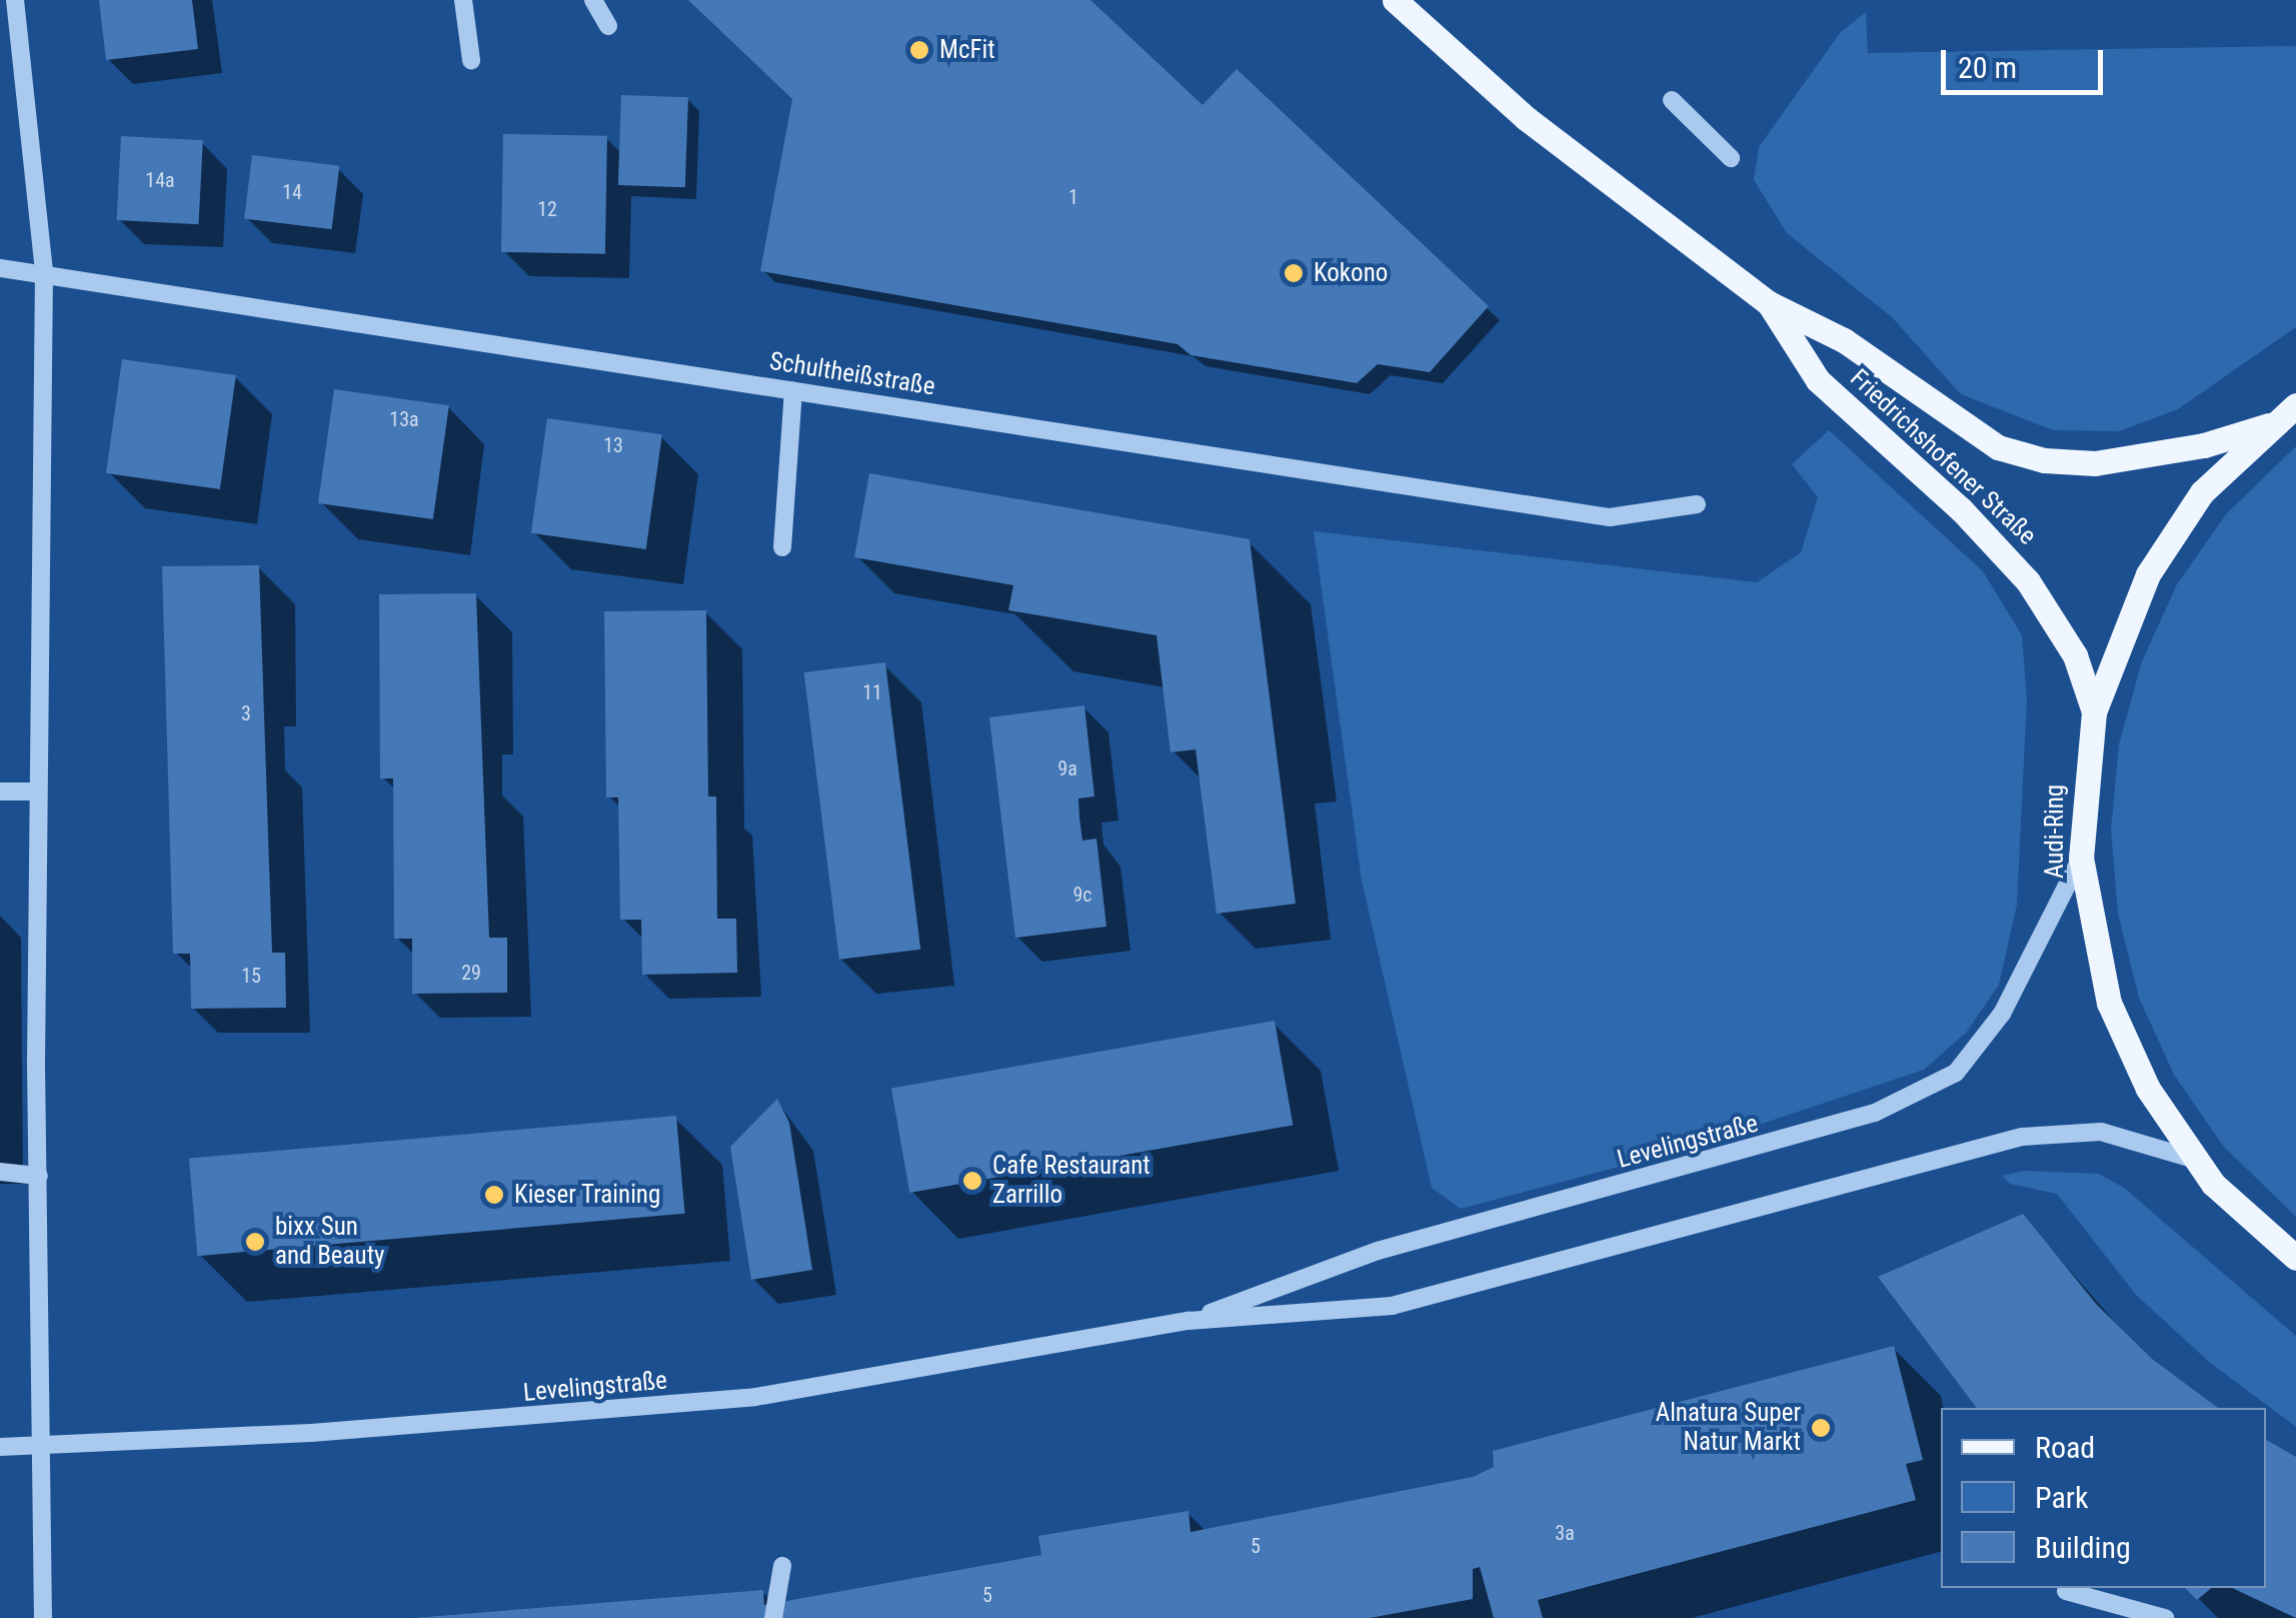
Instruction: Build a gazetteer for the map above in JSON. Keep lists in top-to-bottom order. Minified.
{"streets":{"main road":["Friedrichshofener Straße","Audi-Ring"],"street":["Schultheißstraße","Levelingstraße"]},"crossings":[["Friedrichshofener Straße","Audi-Ring"],["Audi-Ring","Levelingstraße"]],"places":["McFit","Kokono","Cafe Restaurant Zarrillo","Kieser Training","bixx Sun and Beauty","Alnatura Super Natur Markt"],"house_numbers":["14a","14","1","12","13a","13","11","3","9a","9c","29","15","3a","5","5"],"legend":["Road","Park","Building"],"scale_bar":"20 m"}
